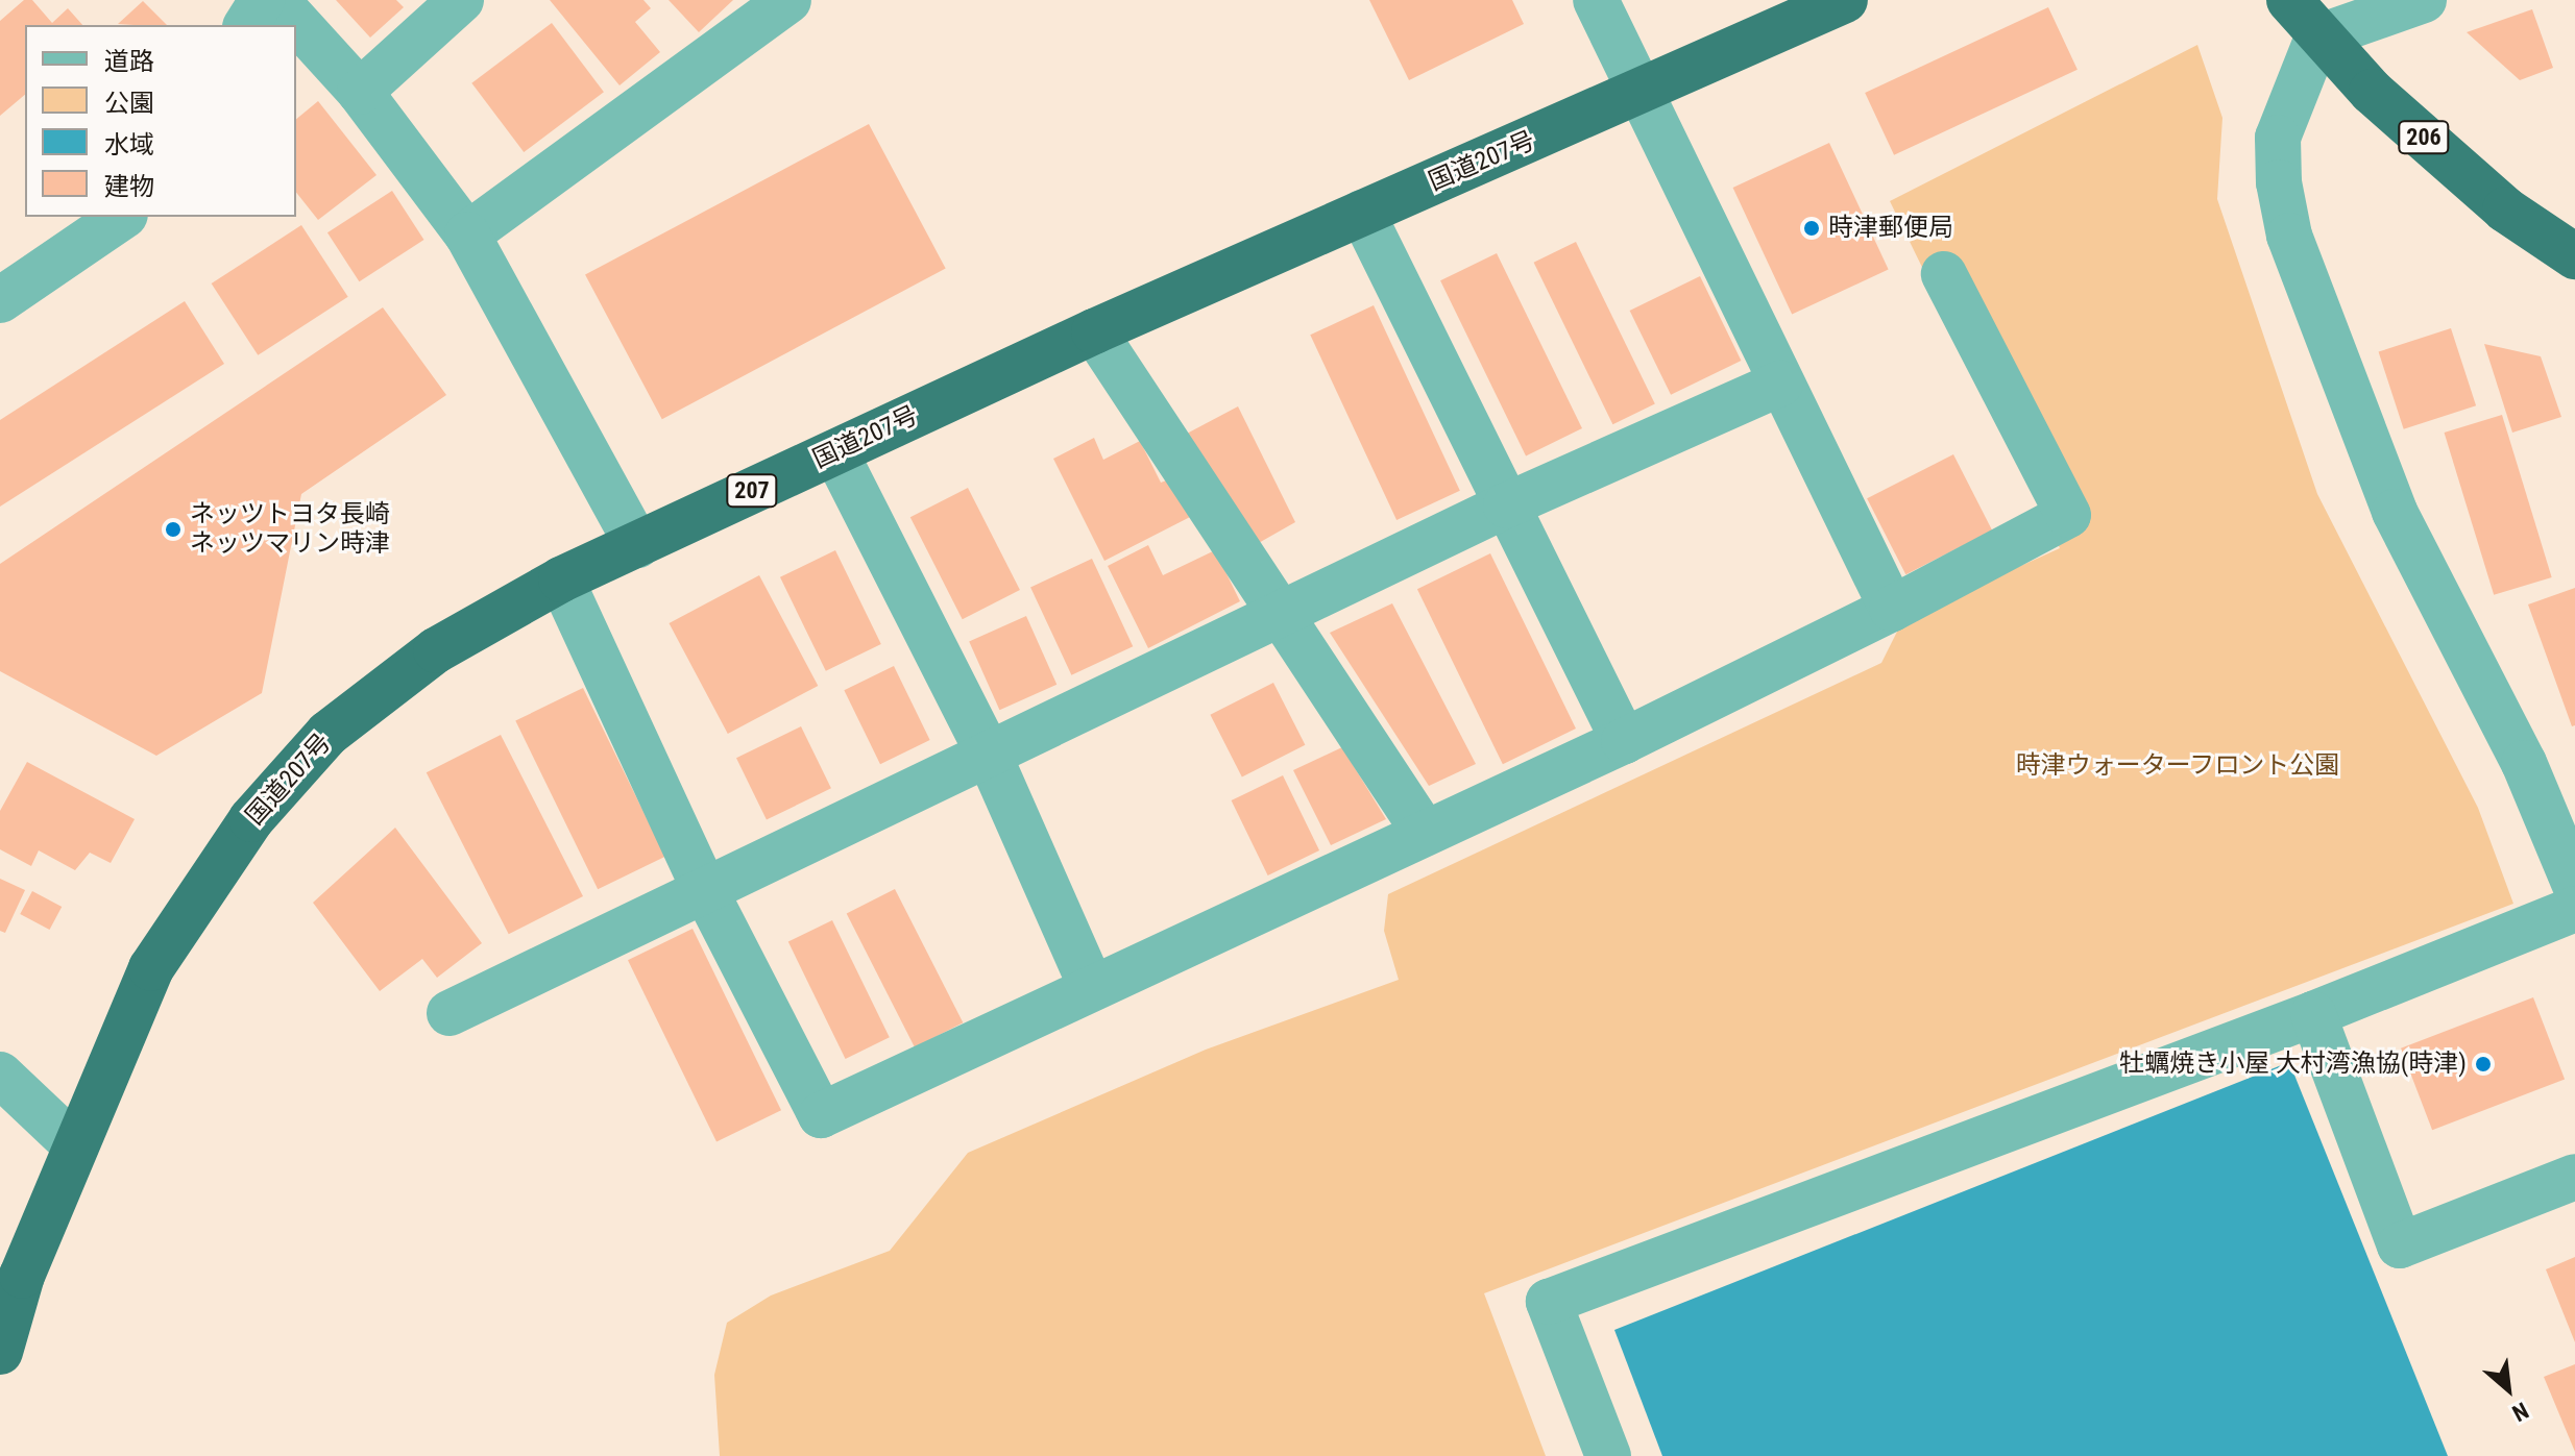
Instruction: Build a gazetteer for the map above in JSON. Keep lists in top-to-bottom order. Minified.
{"streets":{"highway":["206","国道207号","207"]},"parks":["時津ウォーターフロント公園"],"places":["時津郵便局","ネッツトヨタ長崎 ネッツマリン時津","牡蠣焼き小屋 大村湾漁協(時津)"],"legend":["道路","公園","水域","建物"],"north":"bottom right"}
